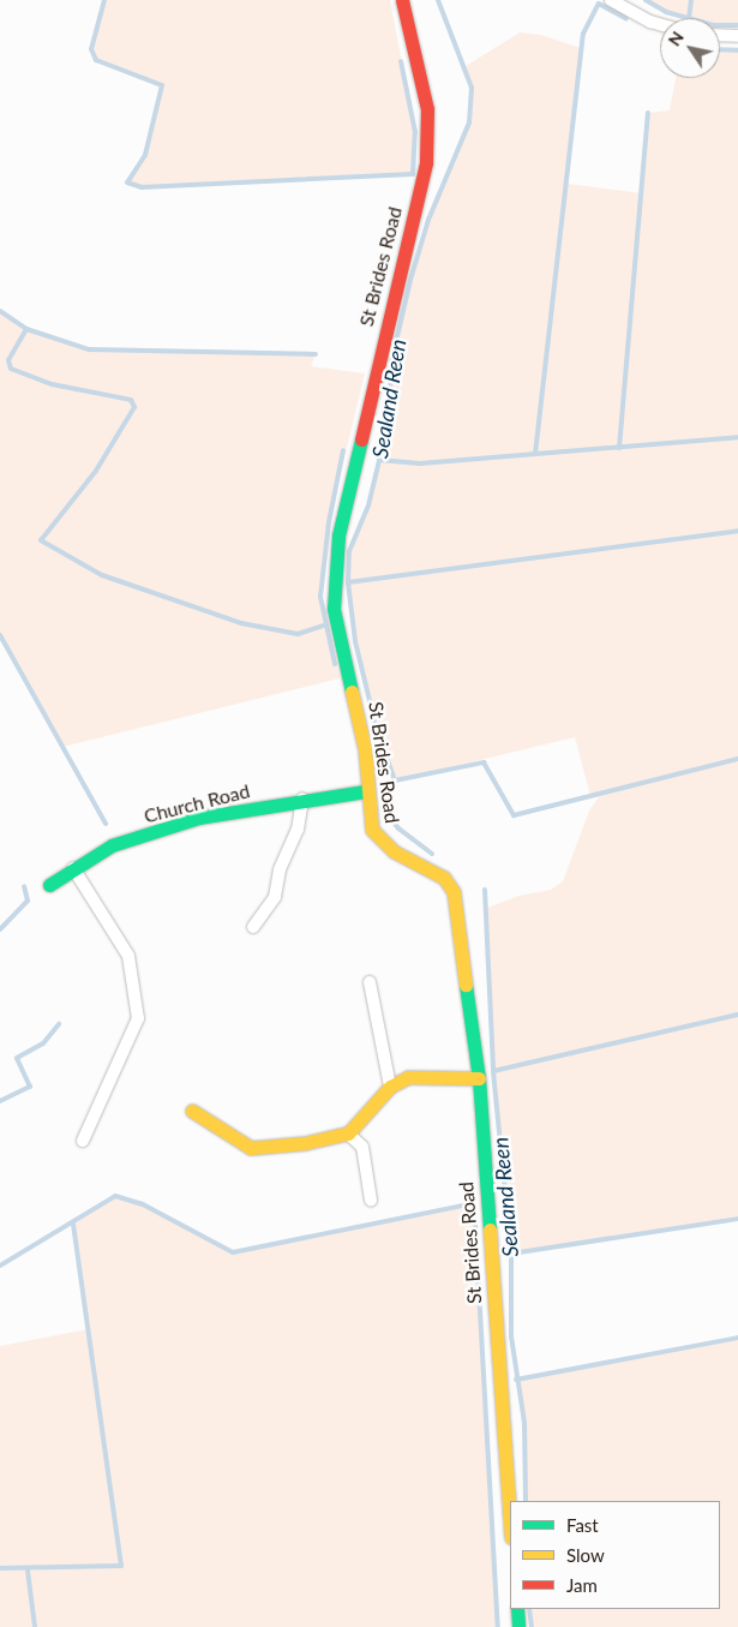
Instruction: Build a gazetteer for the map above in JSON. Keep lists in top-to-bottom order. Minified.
{"streets":{"main road":["St Brides Road","Church Road"]},"crossings":[["St Brides Road","Church Road"]],"water":["Sealand Reen"],"legend":["Fast","Slow","Jam"],"north":"top left"}
